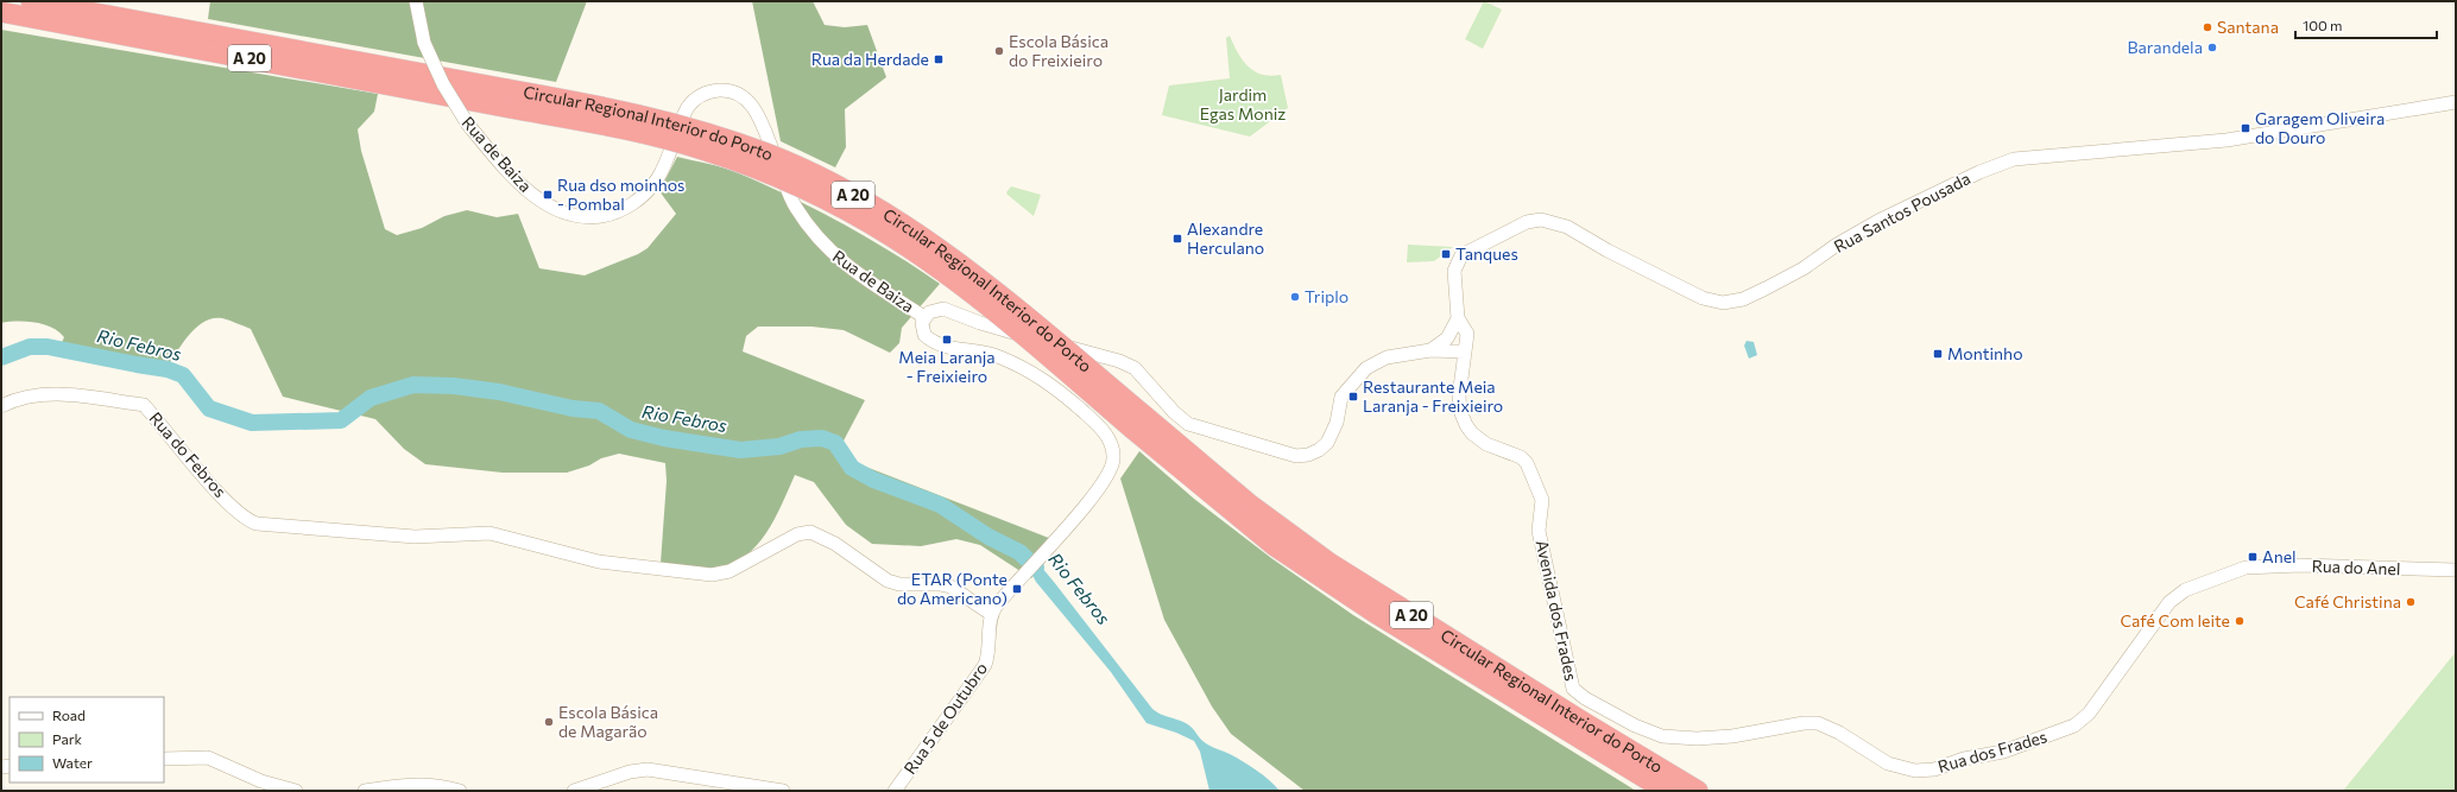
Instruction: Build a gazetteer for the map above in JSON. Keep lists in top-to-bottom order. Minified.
{"streets":{"highway":["A 20","Circular Regional Interior do Porto"],"street":["Rua de Baiza","Rua Santos Pousada","Rua do Febros","Rua do Anel","Avenida dos Frades","Rua 5 de Outubro","Rua dos Frades"]},"crossings":[["Rua Santos Pousada","Avenida dos Frades"],["Rua do Febros","Rua 5 de Outubro"],["Rua do Anel","Rua dos Frades"],["Avenida dos Frades","Rua dos Frades"]],"water":["Rio Febros"],"parks":["Jardim Egas Moniz"],"places":{"other":["Santana","Barandela","Escola Básica do Freixieiro","Triplo","Café Christina","Café Com leite","Escola Básica de Magarão"],"transit":["Rua da Herdade","Garagem Oliveira do Douro","Rua dso moinhos - Pombal","Alexandre Herculano","Tanques","Meia Laranja - Freixieiro","Montinho","Restaurante Meia Laranja - Freixieiro","Anel","ETAR (Ponte do Americano)"]},"legend":["Road","Park","Water"],"scale_bar":"100 m"}
